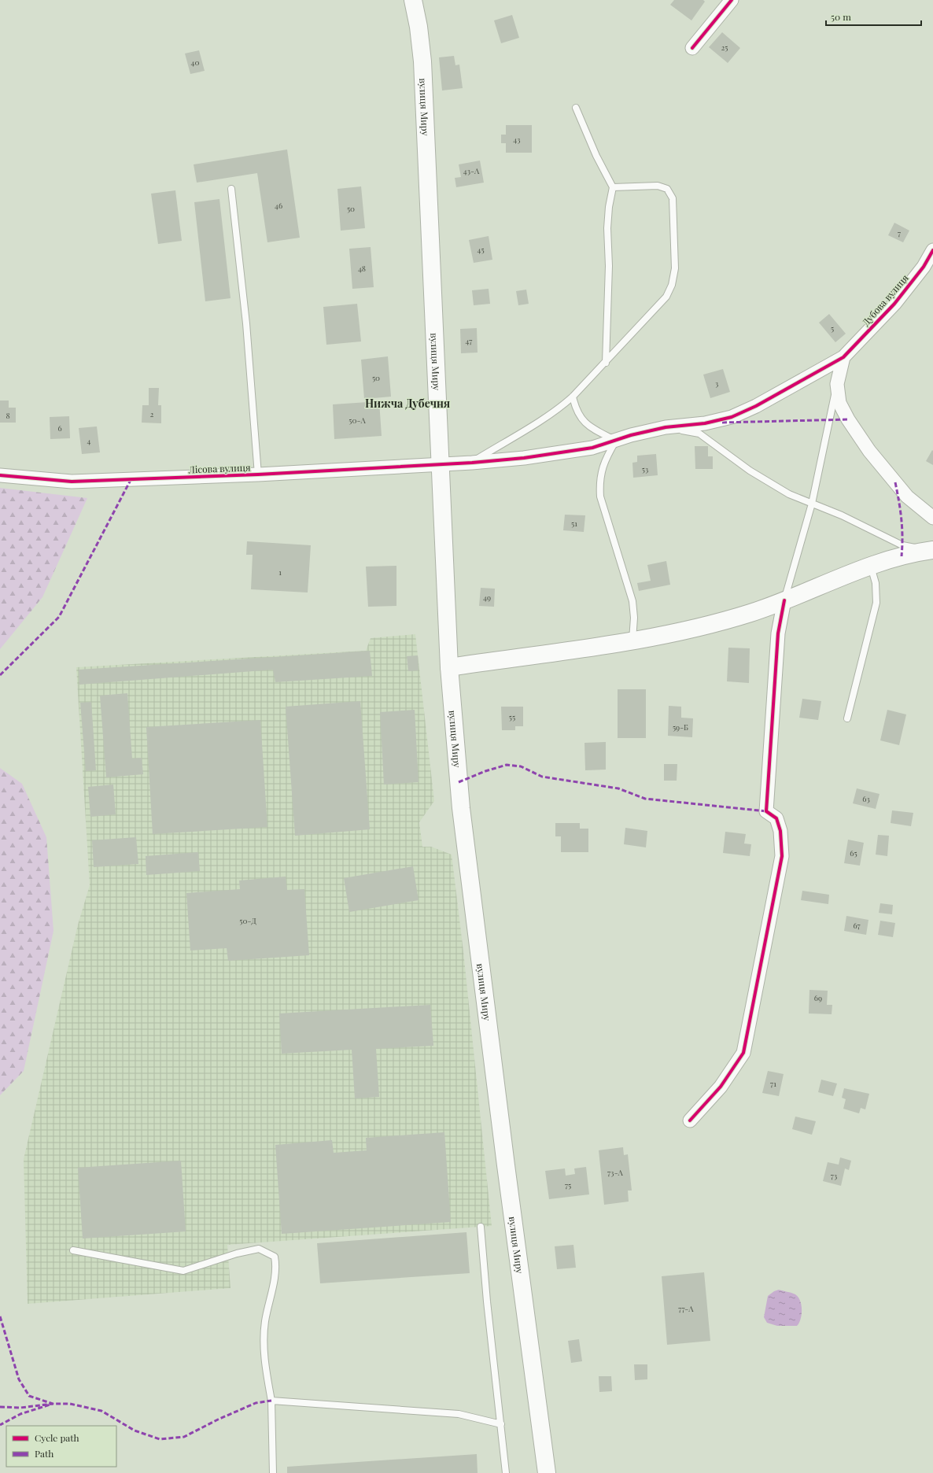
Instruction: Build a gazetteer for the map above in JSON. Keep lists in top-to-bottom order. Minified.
{"streets":{"main road":["вулиця Миру"],"street":["Дубова вулиця","Лісова вулиця"]},"crossings":[["вулиця Миру","Лісова вулиця"],["Дубова вулиця","Лісова вулиця"]],"districts":["Нижча Дубечня"],"house_numbers":["25","40","43","43-А","46","50","7","45","48","5","47","50","3","2","8","50-А","6","4","53","51","1","49","55","59-Б","63","65","50-Д","67","69","71","73-А","73","75","77-А"],"legend":["Cycle path","Path"],"scale_bar":"50 m"}
